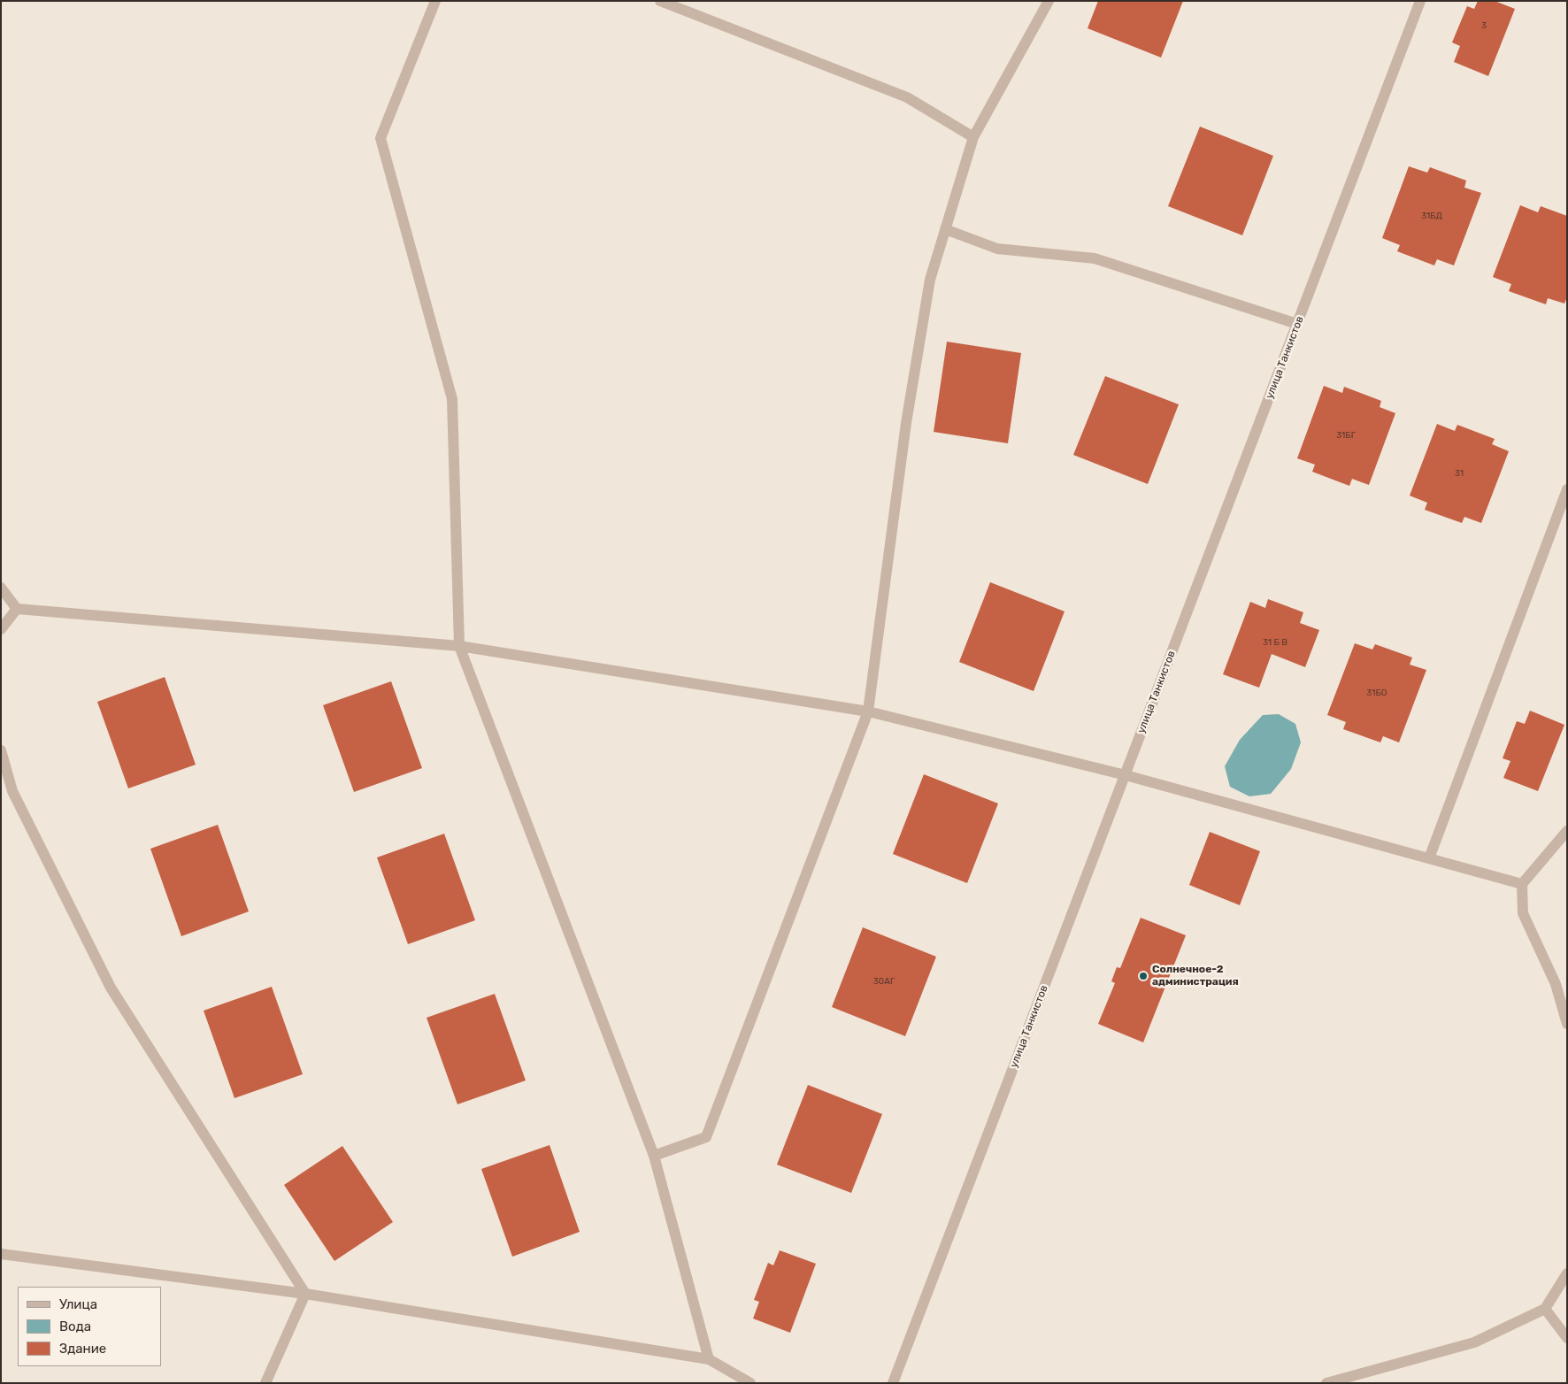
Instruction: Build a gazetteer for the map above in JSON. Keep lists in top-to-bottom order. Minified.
{"streets":{"street":["улица Танкистов"]},"places":["Солнечное-2 администрация"],"house_numbers":["3","31БД","31БГ","31","31 Б В","31БО","30АГ"],"legend":["Улица","Вода","Здание"]}
